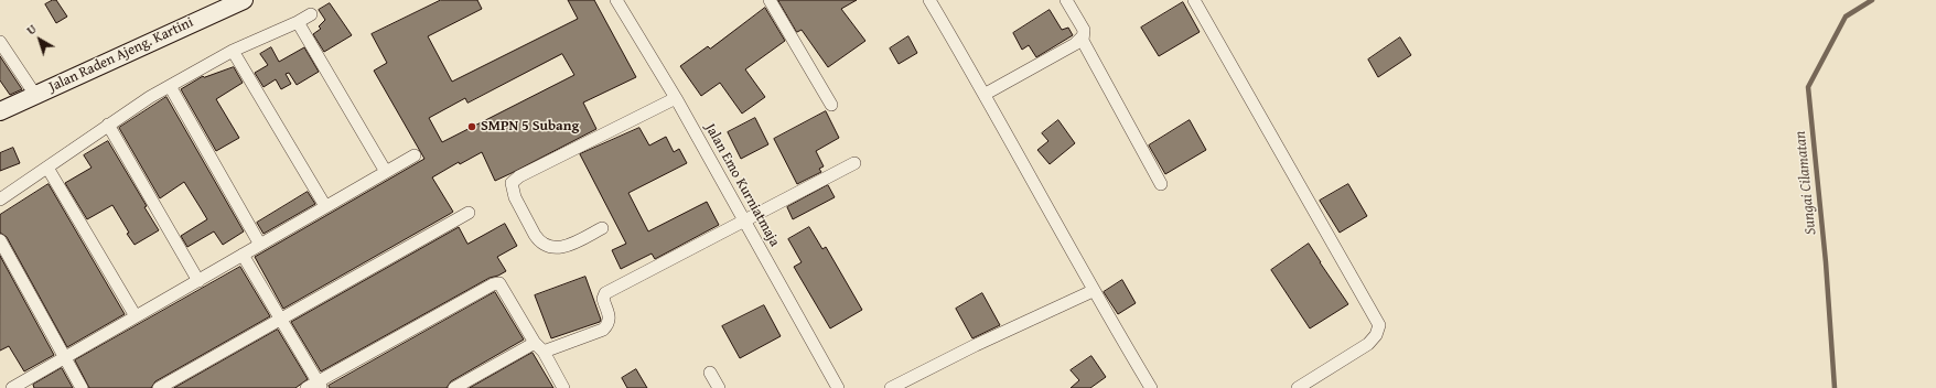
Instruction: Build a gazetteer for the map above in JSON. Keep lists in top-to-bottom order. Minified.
{"streets":{"main road":["Jalan Raden Ajeng. Kartini"],"street":["Jalan Emo Kurniatmaja"]},"water":["Sungai Cilamatan"],"places":["SMPN 5 Subang"],"north":"top left"}
